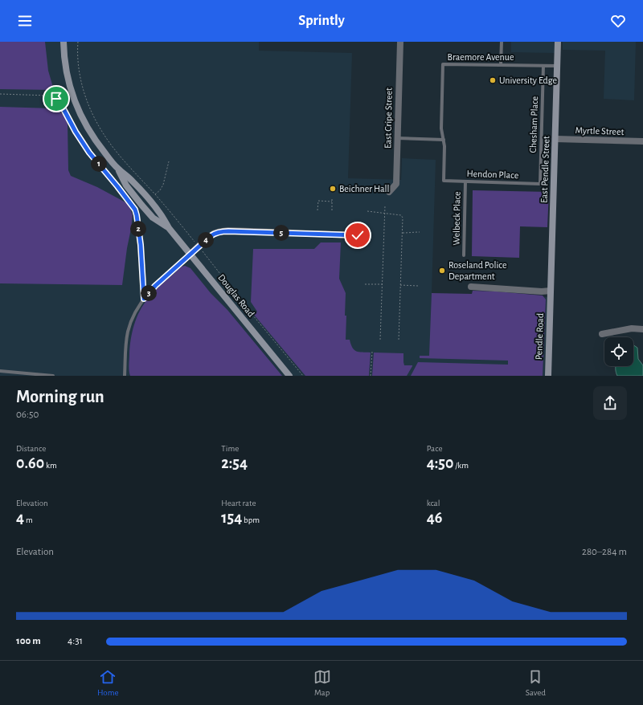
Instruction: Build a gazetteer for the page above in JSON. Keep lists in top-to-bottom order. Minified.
{"streets":{"street":["East Cripe Street","Myrtle Street","East Pendle Street","Douglas Road","Pendle Road"],"lane":["Braemore Avenue","Chesham Place","Hendon Place","Welbeck Place"]},"crossings":[["Braemore Avenue","Chesham Place"],["Braemore Avenue","East Pendle Street"],["Braemore Avenue","Hendon Place"],["Chesham Place","Hendon Place"],["Myrtle Street","East Pendle Street"],["East Pendle Street","Pendle Road"],["Hendon Place","Welbeck Place"]],"places":["University Edge","Beichner Hall","Roseland Police Department"],"page":{"header":"Sprintly","pins":["1","2","5","4","3"],"heading":["Morning run","06:50"],"stats":[["Distance","0.60 km"],["Time","2:54"],["Pace","4:50 /km"],["Elevation","4 m"],["Heart rate","154 bpm"],["kcal","46"]],"chart":["Elevation","280–284 m"],"list":[{"name":"100 m","note":"4:31"}],"tabs":["Home","Map","Saved"]}}
